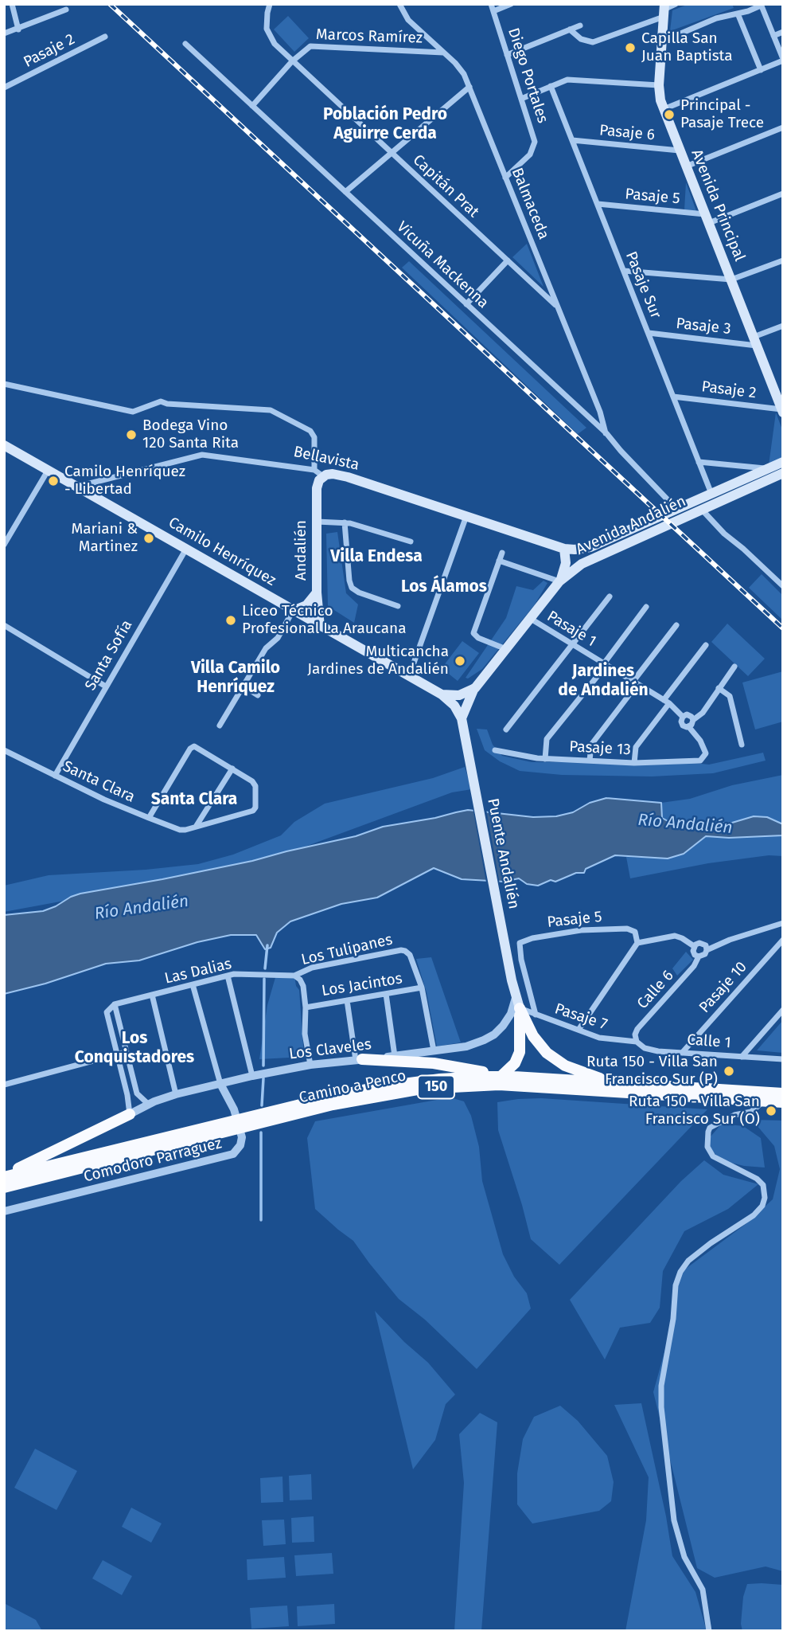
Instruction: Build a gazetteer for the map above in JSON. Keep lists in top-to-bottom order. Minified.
{"streets":{"highway":["Camino a Penco","150"],"main road":["Avenida Principal","Bellavista","Avenida Andalién","Andalién","Camilo Henríquez","Puente Andalién"],"street":["Marcos Ramírez","Pasaje 2","Diego Portales","Pasaje 6","Capitán Prat","Pasaje 5","Balmaceda","Vicuña Mackenna","Pasaje Sur","Pasaje 3","Pasaje 1","Santa Sofía","Pasaje 13","Santa Clara","Los Tulipanes","Las Dalias","Los Jacintos","Pasaje 10","Calle 6","Pasaje 7","Calle 1","Los Claveles","Comodoro Parraguez"]},"crossings":[["Marcos Ramírez","Capitán Prat"],["Marcos Ramírez","Balmaceda"],["Marcos Ramírez","Vicuña Mackenna"],["Pasaje 2","Avenida Principal"],["Pasaje 2","Pasaje Sur"],["Diego Portales","Balmaceda"],["Pasaje 6","Avenida Principal"],["Pasaje 6","Pasaje Sur"],["Capitán Prat","Balmaceda"],["Pasaje 5","Avenida Principal"],["Pasaje 5","Pasaje Sur"],["Pasaje 5","Pasaje 7"],["Balmaceda","Vicuña Mackenna"],["Avenida Principal","Pasaje 3"],["Vicuña Mackenna","Avenida Andalién"],["Pasaje Sur","Pasaje 3"],["Pasaje Sur","Avenida Andalién"],["Bellavista","Avenida Andalién"],["Bellavista","Andalién"],["Bellavista","Camilo Henríquez"],["Avenida Andalién","Camilo Henríquez"],["Avenida Andalién","Pasaje 1"],["Andalién","Camilo Henríquez"],["Camilo Henríquez","Santa Sofía"],["Camilo Henríquez","Puente Andalién"],["Pasaje 1","Pasaje 13"],["Santa Sofía","Santa Clara"],["Puente Andalién","Pasaje 7"],["Puente Andalién","Los Claveles"],["Los Tulipanes","Las Dalias"],["Los Tulipanes","Los Jacintos"],["Pasaje 10","Calle 1"],["Calle 6","Pasaje 7"],["Calle 6","Calle 1"],["Pasaje 7","Calle 1"],["Pasaje 7","Los Claveles"],["Camino a Penco","Comodoro Parraguez"]],"districts":["Población Pedro Aguirre Cerda","Villa Endesa","Los Álamos","Villa Camilo Henríquez","Jardines de Andalién","Santa Clara","Los Conquistadores"],"water":["Río Andalién"],"places":["Capilla San Juan Baptista","Principal - Pasaje Trece","Bodega Vino 120 Santa Rita","Camilo Henríquez - Libertad","Mariani & Martinez","Liceo Técnico Profesional La Araucana","Multicancha Jardines de Andalién","Ruta 150 - Villa San Francisco Sur (P)","Ruta 150 - Villa San Francisco Sur (O)"]}
